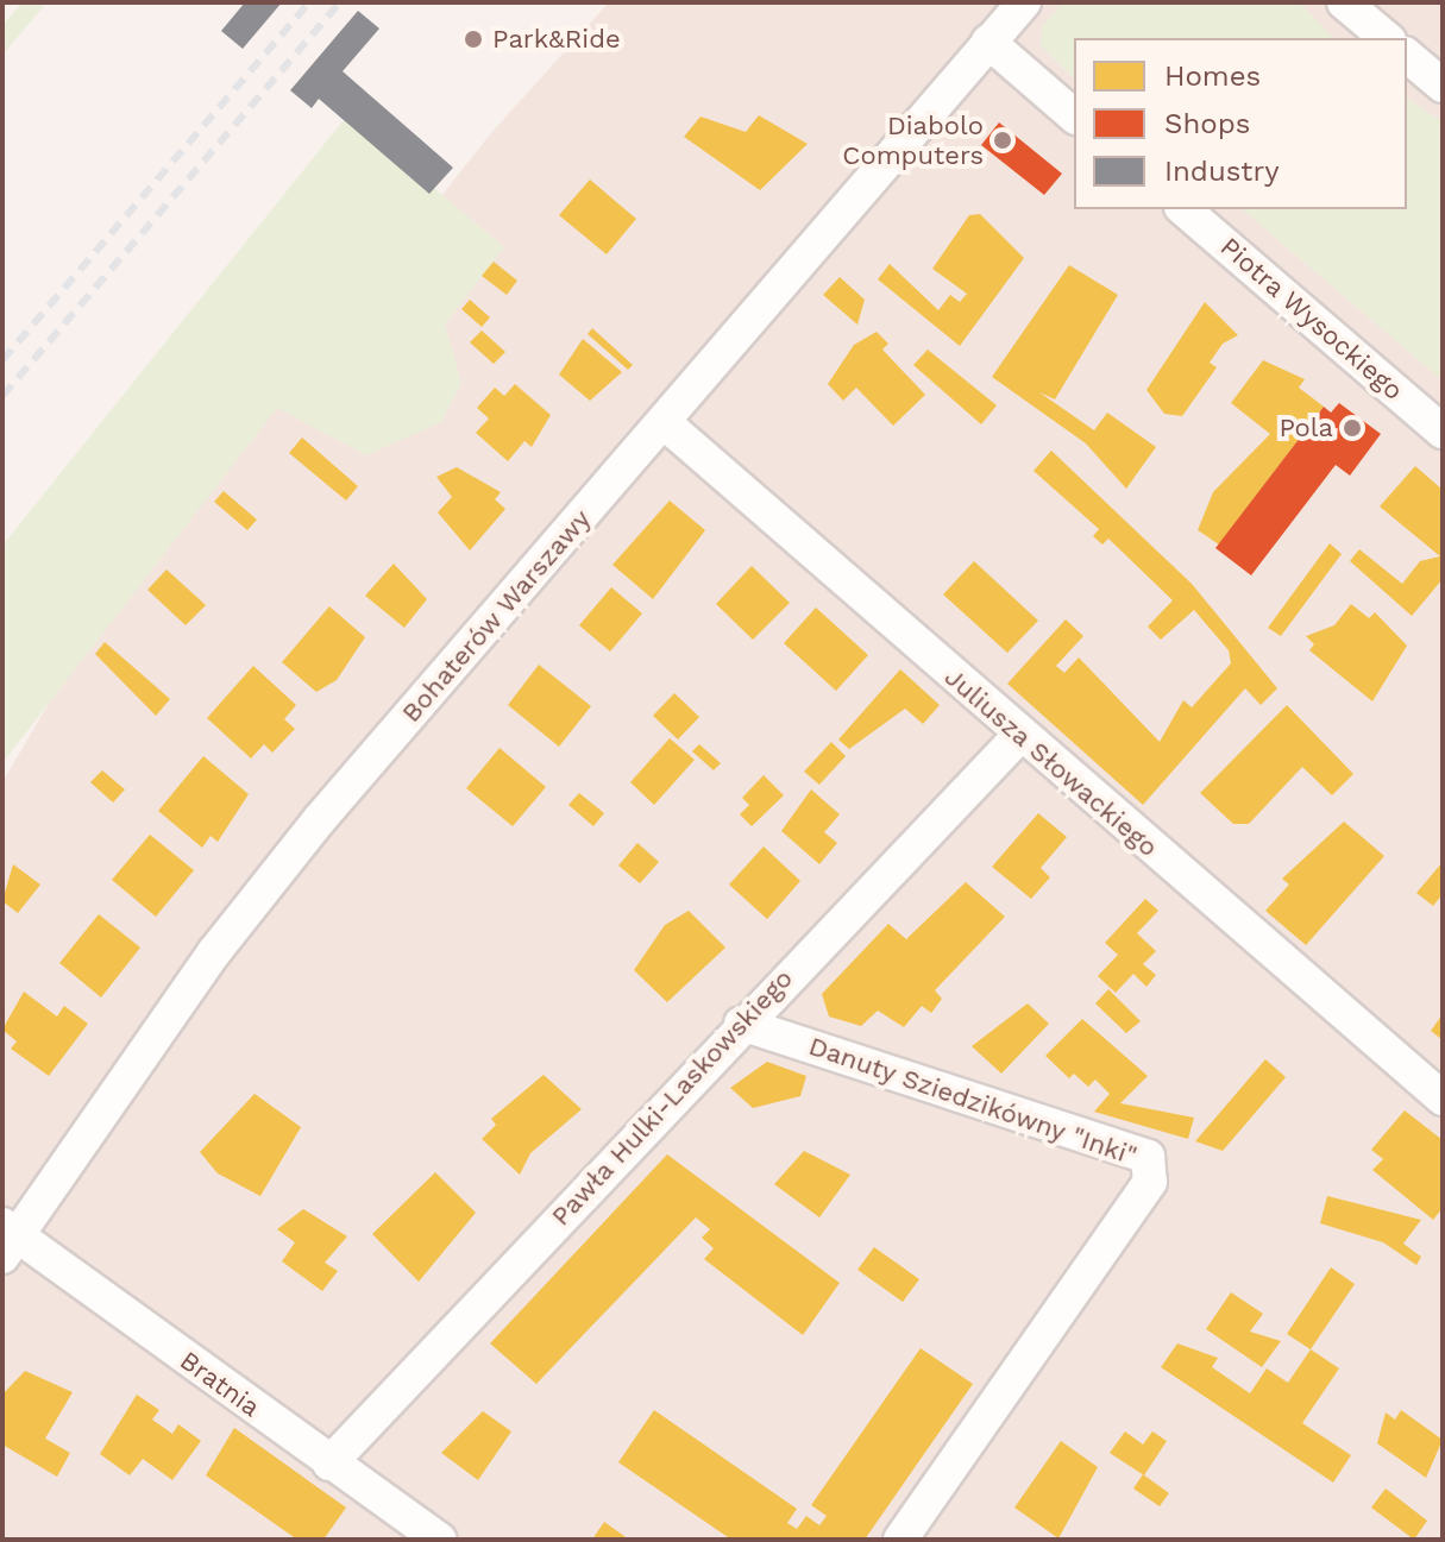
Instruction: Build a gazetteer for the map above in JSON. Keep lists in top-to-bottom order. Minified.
{"streets":{"street":["Piotra Wysockiego","Bohaterów Warszawy","Juliusza Słowackiego","Pawła Hulki-Laskowskiego","Danuty Sziedzikówny \"Inki\"","Bratnia"]},"crossings":[["Bohaterów Warszawy","Juliusza Słowackiego"],["Bohaterów Warszawy","Bratnia"],["Juliusza Słowackiego","Pawła Hulki-Laskowskiego"],["Pawła Hulki-Laskowskiego","Danuty Sziedzikówny \"Inki\""],["Pawła Hulki-Laskowskiego","Bratnia"]],"places":["Park&Ride","Diabolo Computers","Pola"],"legend":["Homes","Shops","Industry"]}
